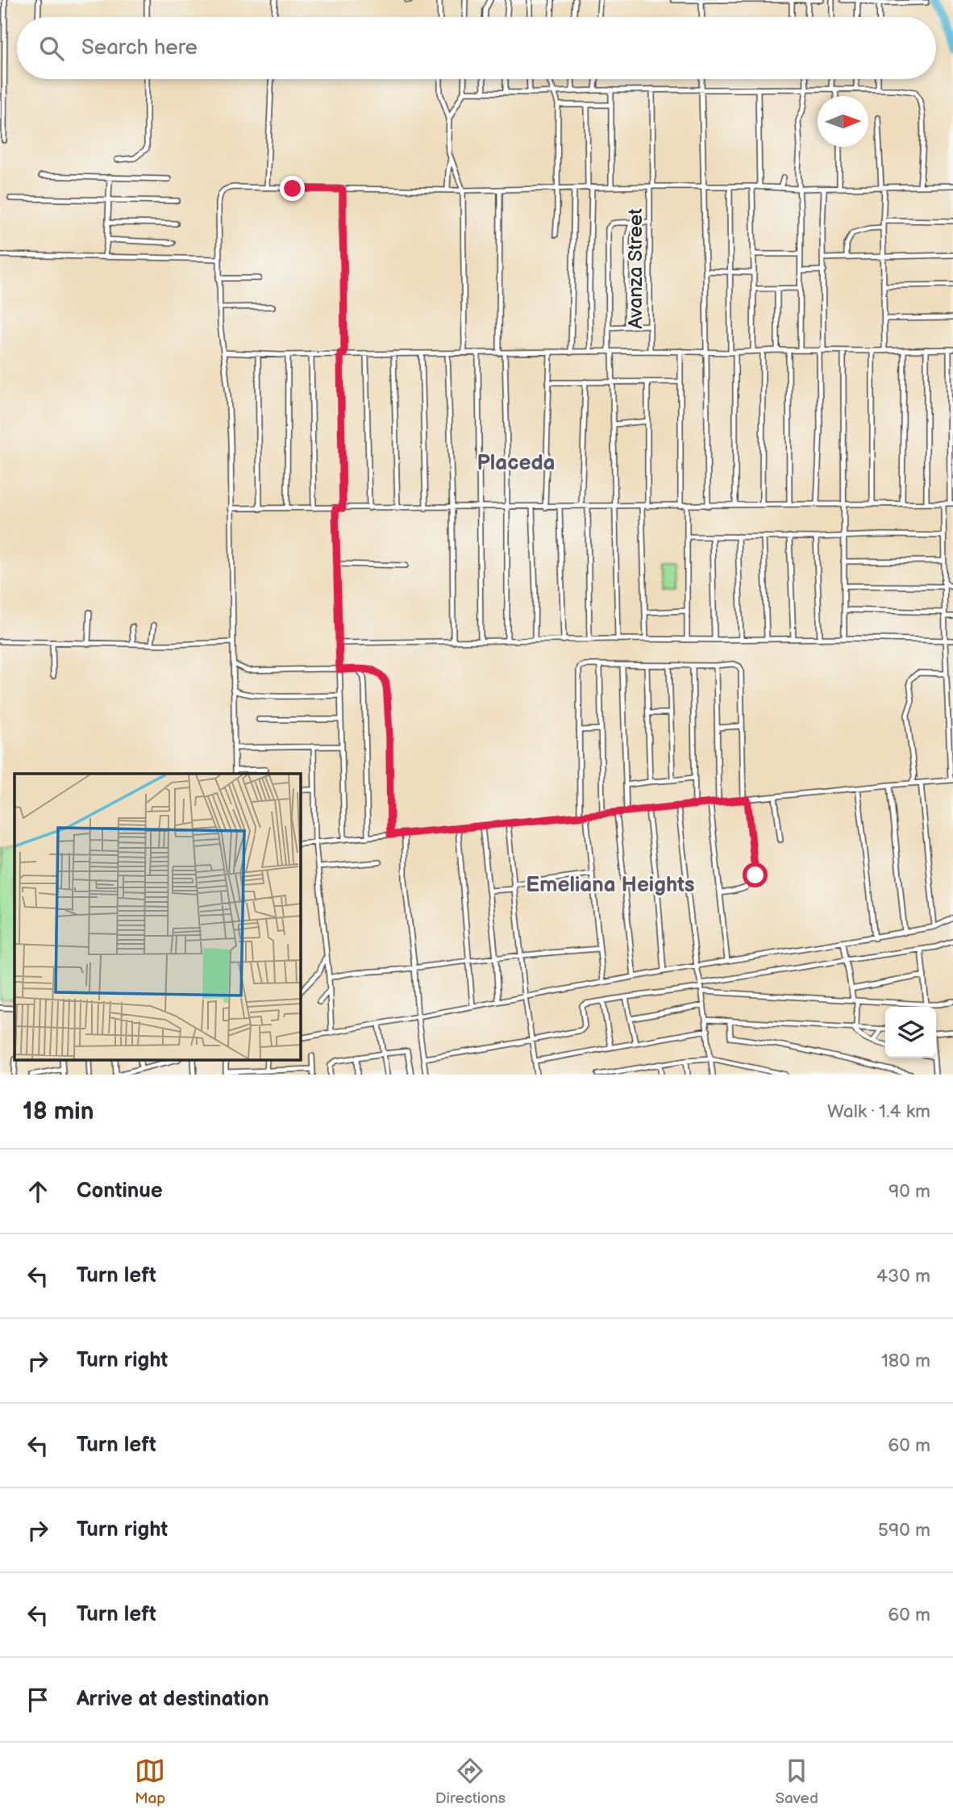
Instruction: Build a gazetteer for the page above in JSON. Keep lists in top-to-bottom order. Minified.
{"streets":{"street":["Avanza Street"]},"districts":["Placeda","Emeliana Heights"],"north":"right","page":{"search":"Search here","heading":["18 min","Walk · 1.4 km"],"list":[["Continue","90 m"],["Turn left","430 m"],["Turn right","180 m"],["Turn left","60 m"],["Turn right","590 m"],["Turn left","60 m"],"Arrive at destination"],"nav":["Map","Directions","Saved"]}}
